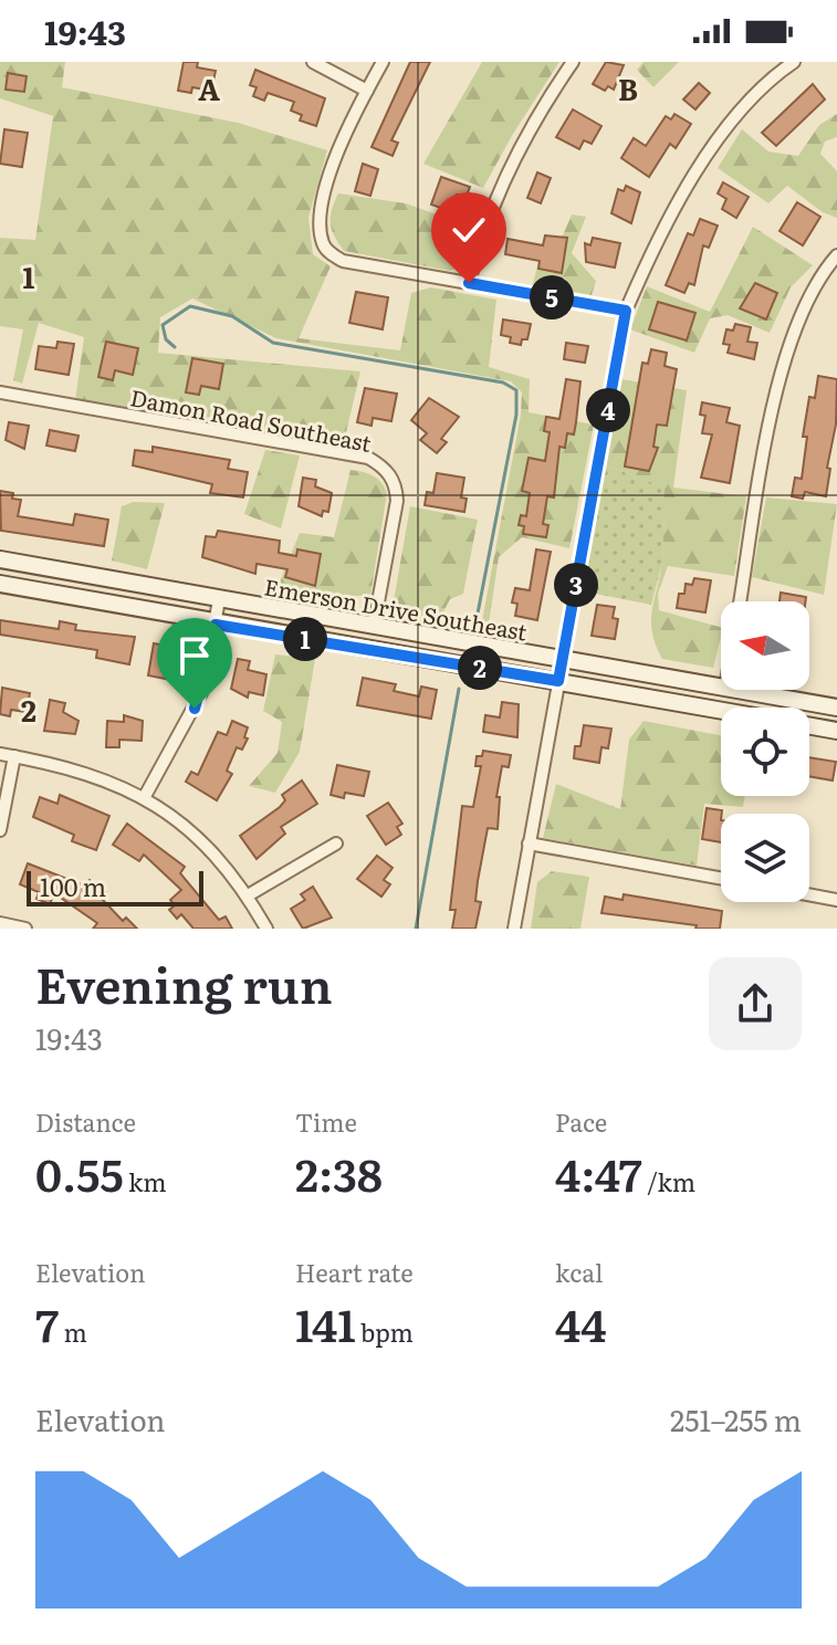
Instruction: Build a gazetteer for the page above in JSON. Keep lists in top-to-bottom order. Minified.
{"streets":{"street":["Damon Road Southeast","Emerson Drive Southeast"]},"crossings":[["Damon Road Southeast","Emerson Drive Southeast"]],"scale_bar":"100 m","north":"left","page":{"status":"19:43","pins":["5","4","3","1","2"],"scale":"100 m","heading":["Evening run","19:43"],"stats":[["Distance","0.55 km"],["Time","2:38"],["Pace","4:47 /km"],["Elevation","7 m"],["Heart rate","141 bpm"],["kcal","44"]],"chart":["Elevation","251–255 m"]},"grid":{"columns":["A","B"],"rows":["1","2"]}}
